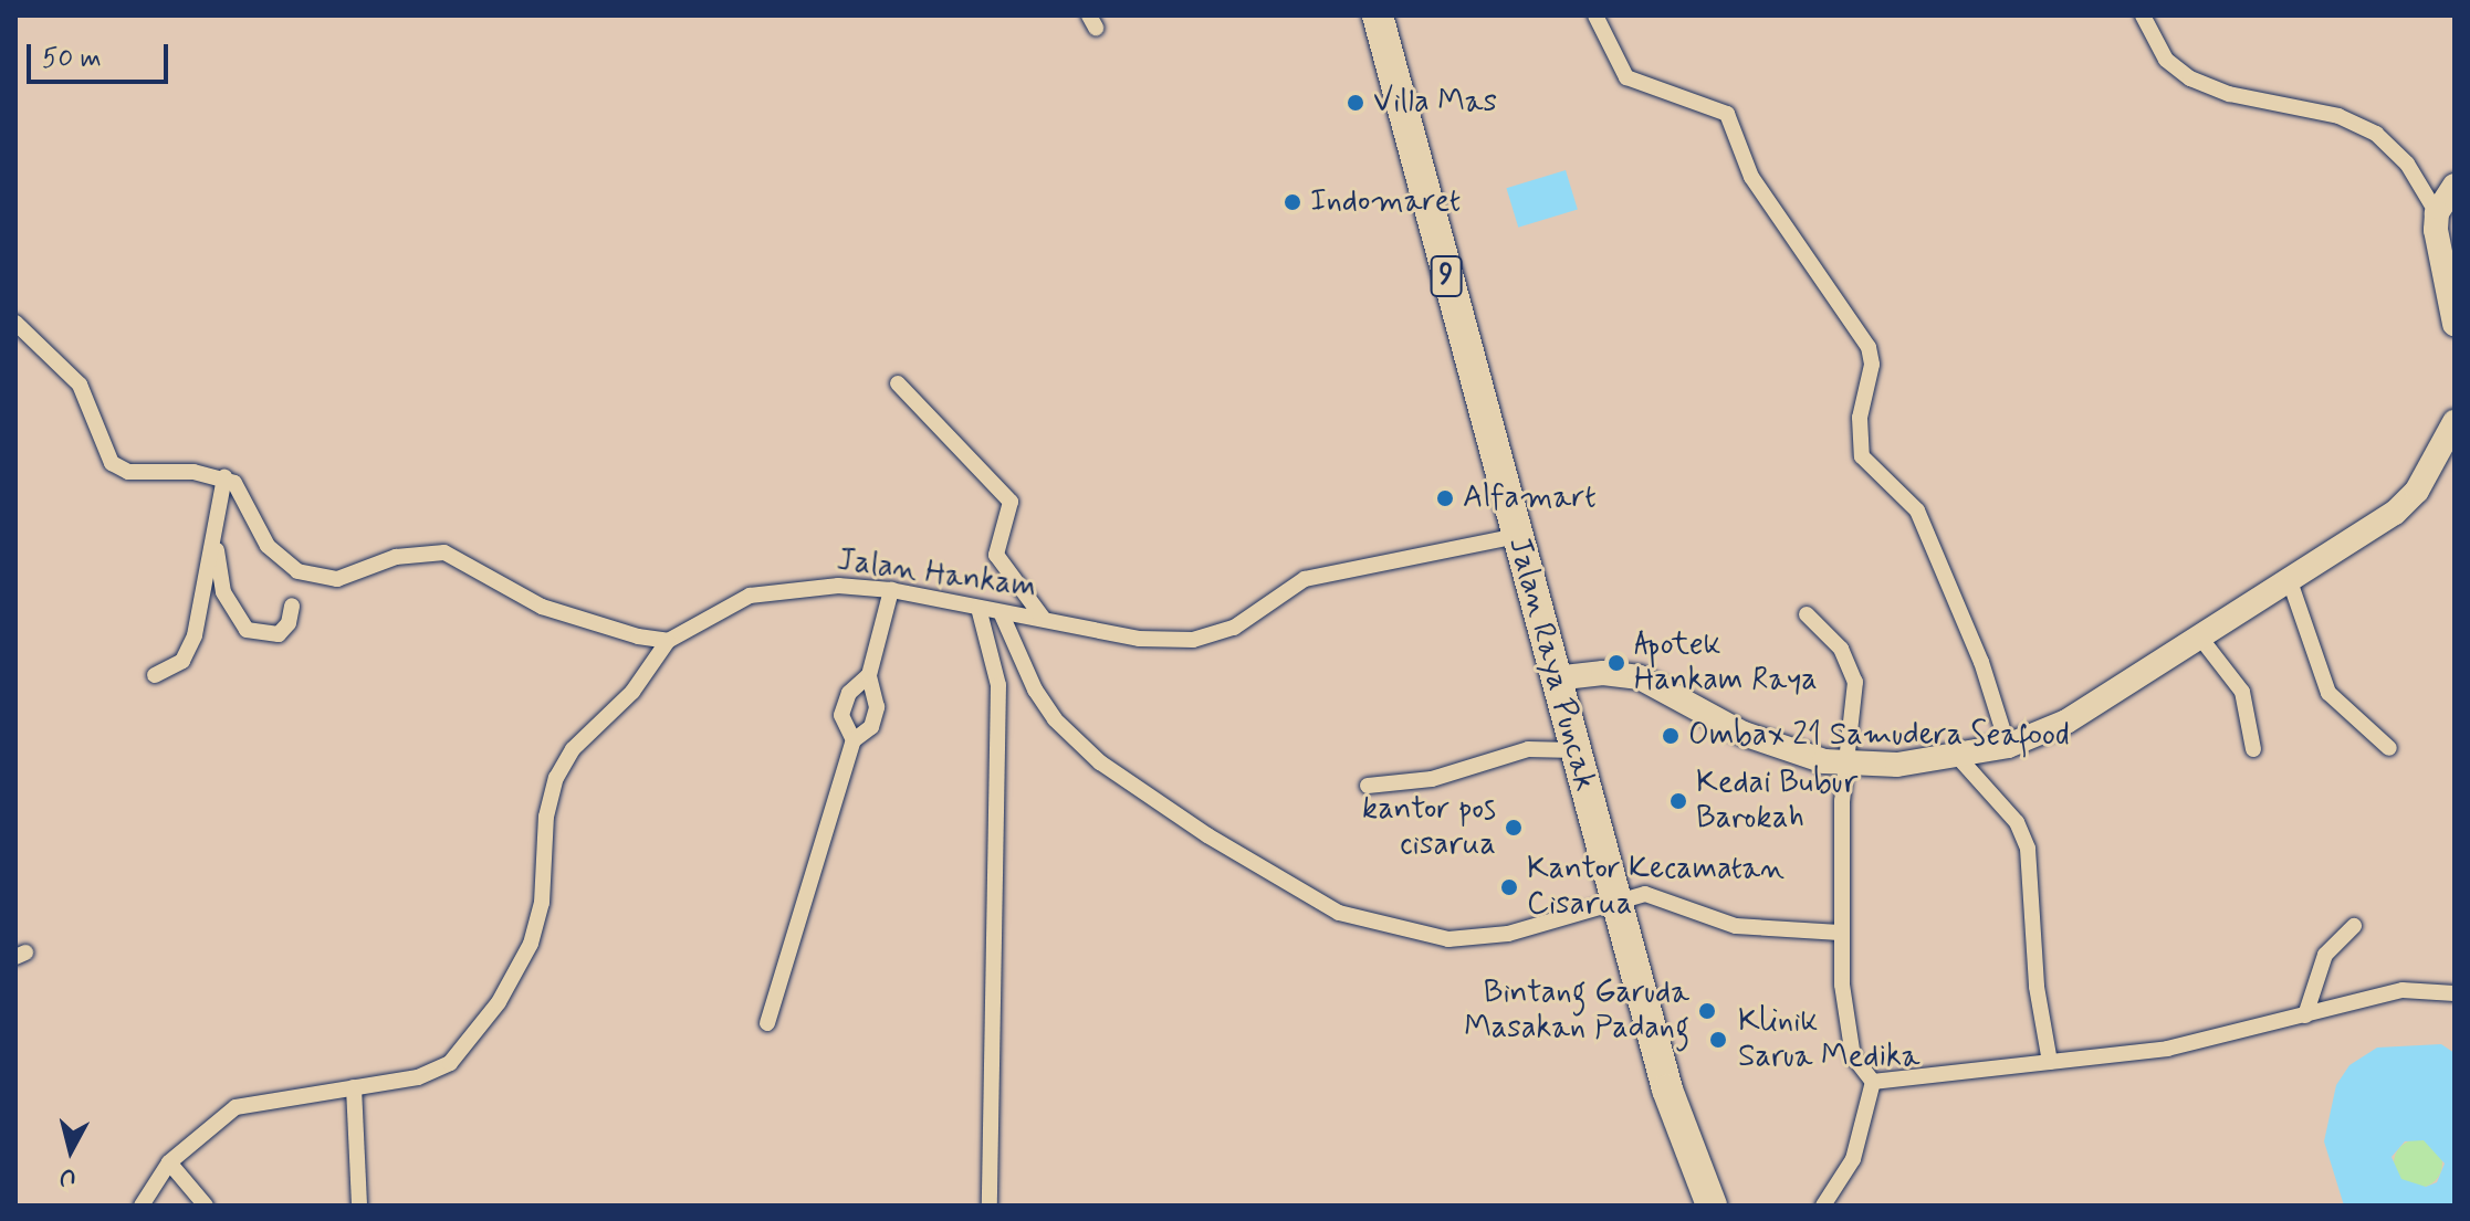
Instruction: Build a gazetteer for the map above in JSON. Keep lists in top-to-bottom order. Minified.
{"streets":{"highway":["9","Jalan Raya Puncak"],"street":["Jalan Hankam"]},"crossings":[["Jalan Hankam","Jalan Raya Puncak"]],"places":["Villa Mas","Indomaret","Alfamart","Apotek Hankam Raya","Ombax 21 Samudera Seafood","Kedai Bubur Barokah","kantor pos cisarua","Kantor Kecamatan Cisarua","Bintang Garuda Masakan Padang","Klinik Sarua Medika"],"scale_bar":"50 m","north":"bottom"}
